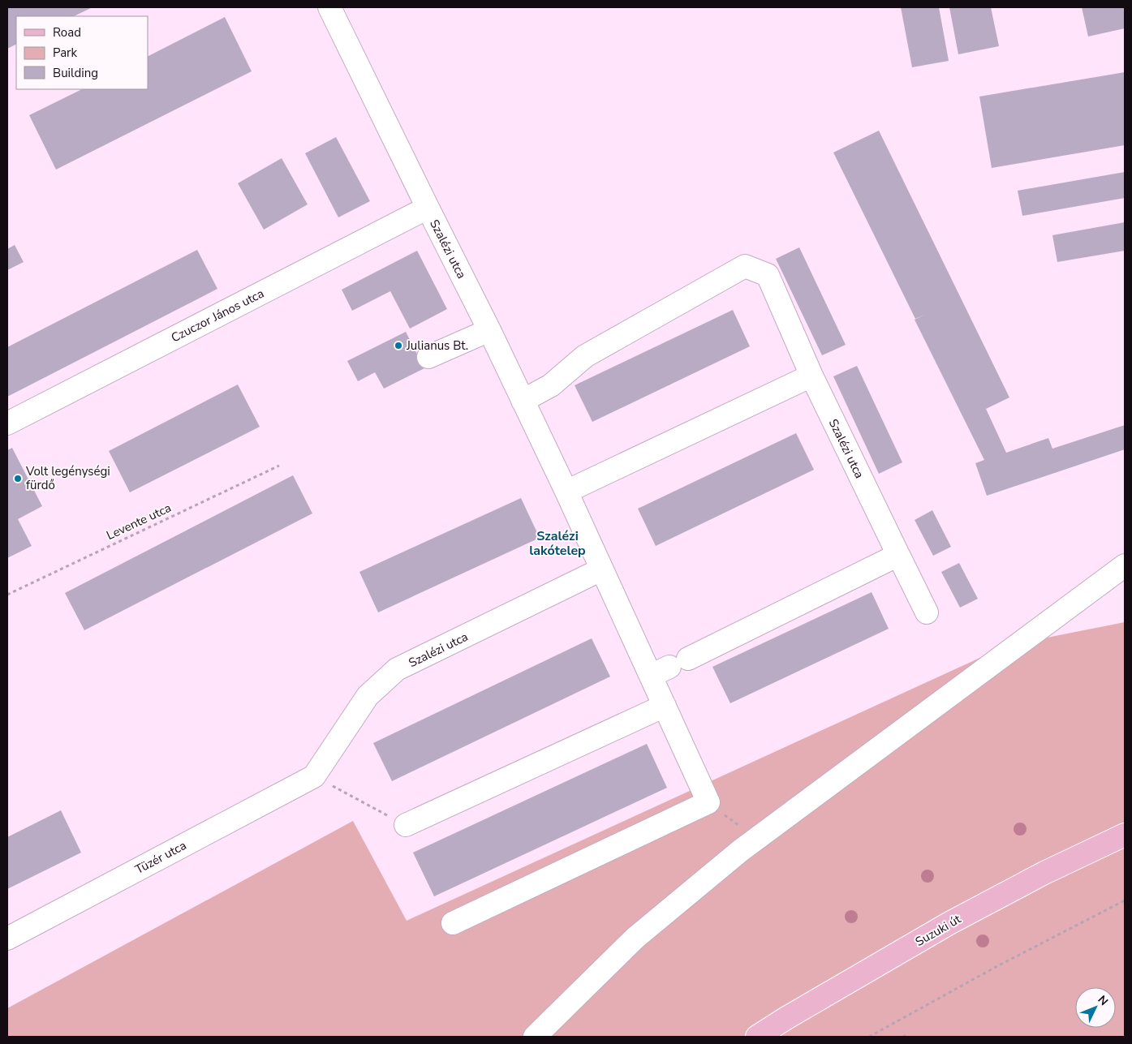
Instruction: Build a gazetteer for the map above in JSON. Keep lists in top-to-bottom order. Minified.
{"streets":{"main road":["Suzuki út"],"street":["Szalézi utca","Czuczor János utca","Tüzér utca"],"path":["Levente utca"]},"crossings":[["Szalézi utca","Czuczor János utca"],["Szalézi utca","Tüzér utca"]],"districts":["Szalézi lakótelep"],"places":["Julianus Bt.","Volt legénységi fürdő"],"legend":["Road","Park","Building"],"north":"top right"}
